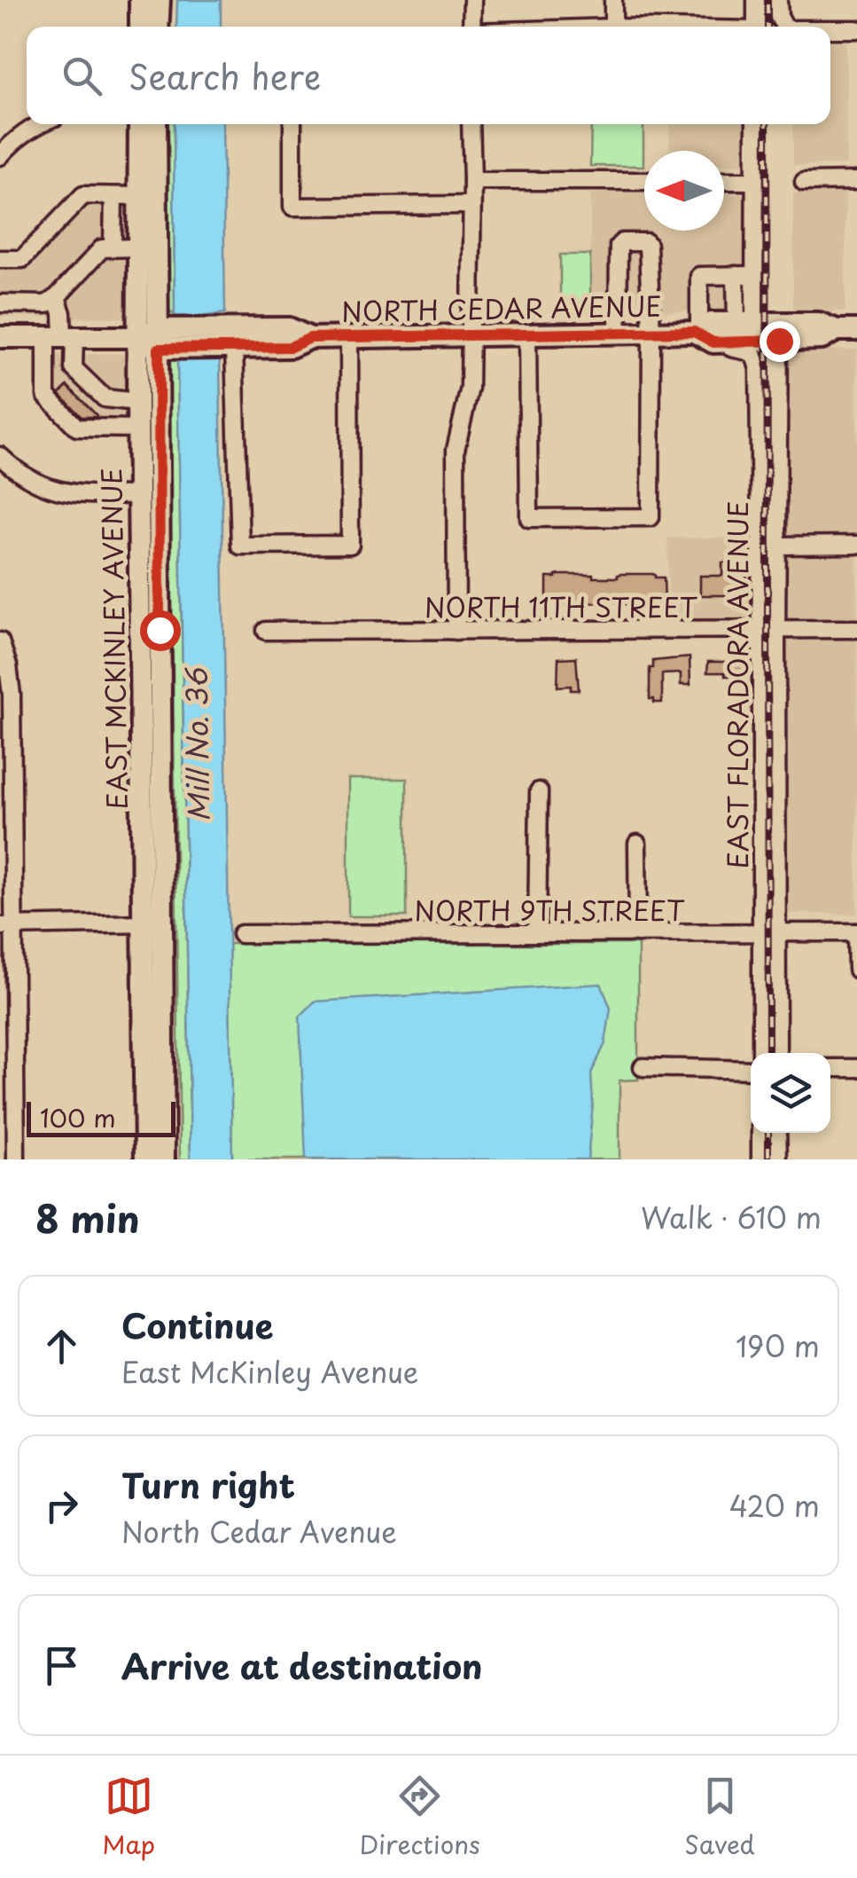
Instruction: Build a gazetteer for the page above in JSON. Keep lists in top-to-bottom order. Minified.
{"streets":{"main road":["NORTH CEDAR AVENUE","EAST MCKINLEY AVENUE"],"street":["NORTH 11TH STREET","EAST FLORADORA AVENUE","NORTH 9TH STREET"]},"crossings":[["NORTH CEDAR AVENUE","EAST MCKINLEY AVENUE"],["NORTH CEDAR AVENUE","EAST FLORADORA AVENUE"],["NORTH 11TH STREET","EAST FLORADORA AVENUE"],["EAST FLORADORA AVENUE","NORTH 9TH STREET"]],"water":["Mill No. 36"],"scale_bar":"100 m","north":"left","page":{"search":"Search here","scale":"100 m","heading":["8 min","Walk · 610 m"],"list":[["Continue","East McKinley Avenue","190 m"],["Turn right","North Cedar Avenue","420 m"],"Arrive at destination"],"nav":["Map","Directions","Saved"]}}
